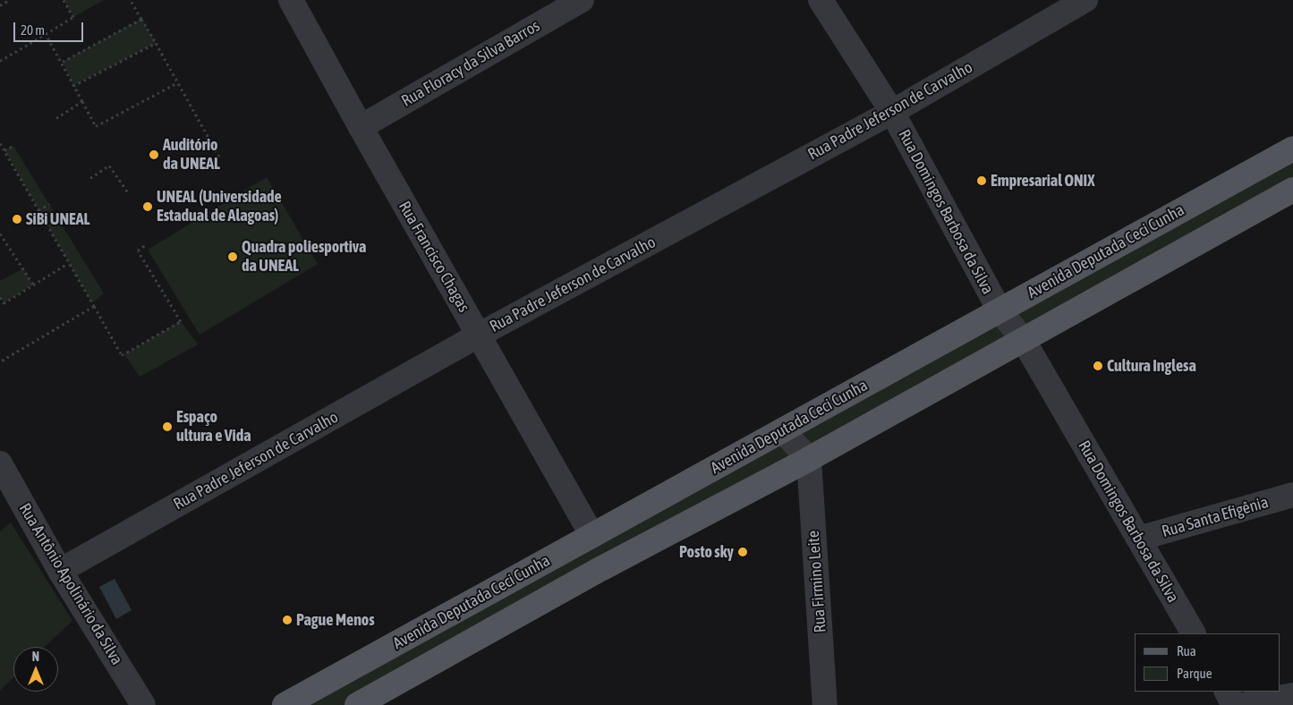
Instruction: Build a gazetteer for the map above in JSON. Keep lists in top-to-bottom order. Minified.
{"streets":{"main road":["Avenida Deputada Ceci Cunha"],"street":["Rua Floracy da Silva Barros","Rua Padre Jeferson de Carvalho","Rua Domingos Barbosa da Silva","Rua Francisco Chagas","Rua Santa Efigênia","Rua Firmino Leite","Rua Antônio Apolinário da Silva"]},"crossings":[["Rua Floracy da Silva Barros","Rua Francisco Chagas"],["Rua Padre Jeferson de Carvalho","Rua Domingos Barbosa da Silva"],["Rua Padre Jeferson de Carvalho","Rua Francisco Chagas"],["Rua Padre Jeferson de Carvalho","Rua Antônio Apolinário da Silva"],["Rua Domingos Barbosa da Silva","Avenida Deputada Ceci Cunha"],["Rua Domingos Barbosa da Silva","Rua Santa Efigênia"],["Avenida Deputada Ceci Cunha","Rua Francisco Chagas"]],"places":["Auditório da UNEAL","Empresarial ONIX","UNEAL (Universidade Estadual de Alagoas)","SiBi UNEAL","Quadra poliesportiva da UNEAL","Cultura Inglesa","Espaço ultura e Vida","Posto sky","Pague Menos"],"legend":["Rua","Parque"],"scale_bar":"20 m","north":"top"}
